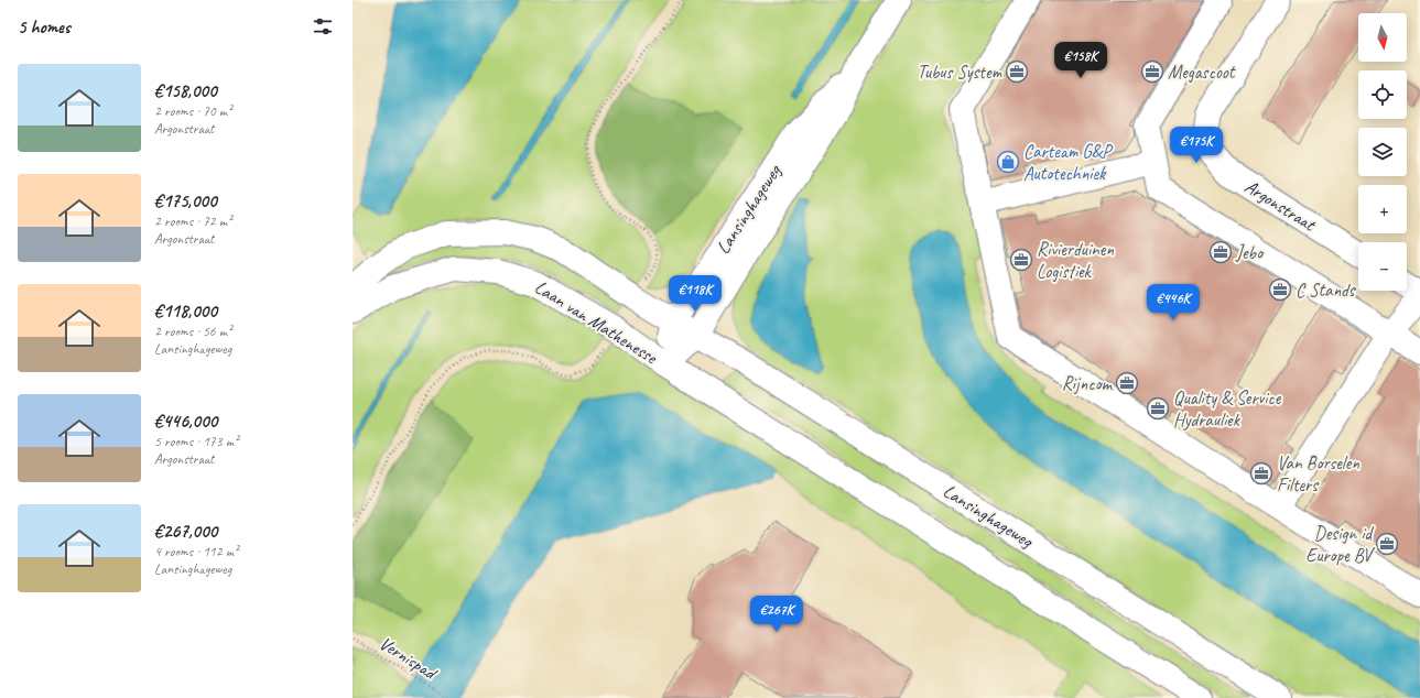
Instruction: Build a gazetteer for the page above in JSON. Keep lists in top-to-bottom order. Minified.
{"streets":{"street":["Argonstraat","Lansinghageweg","Laan van Mathenesse"],"path":["Vernispad"]},"crossings":[["Lansinghageweg","Laan van Mathenesse"]],"places":{"office":["Tubus System","Megascoot","Jebo","Rivierduinen Logistiek","C Stands","Rijncom","Quality & Service Hydrauliek","Van Borselen Filters","Design id Europe BV"],"shop":["Carteam G&P Autotechniek"]},"north":"bottom","page":{"heading":"5 homes","map_buttons":["+","−"],"price":["€158K","€175K","€118K","€446K","€267K"],"list":[{"name":"€158,000","note":"2 rooms · 70 m² · Argonstraat"},{"name":"€175,000","note":"2 rooms · 72 m² · Argonstraat"},{"name":"€118,000","note":"2 rooms · 56 m² · Lansinghageweg"},{"name":"€446,000","note":"5 rooms · 173 m² · Argonstraat"},{"name":"€267,000","note":"4 rooms · 112 m² · Lansinghageweg"}]}}
